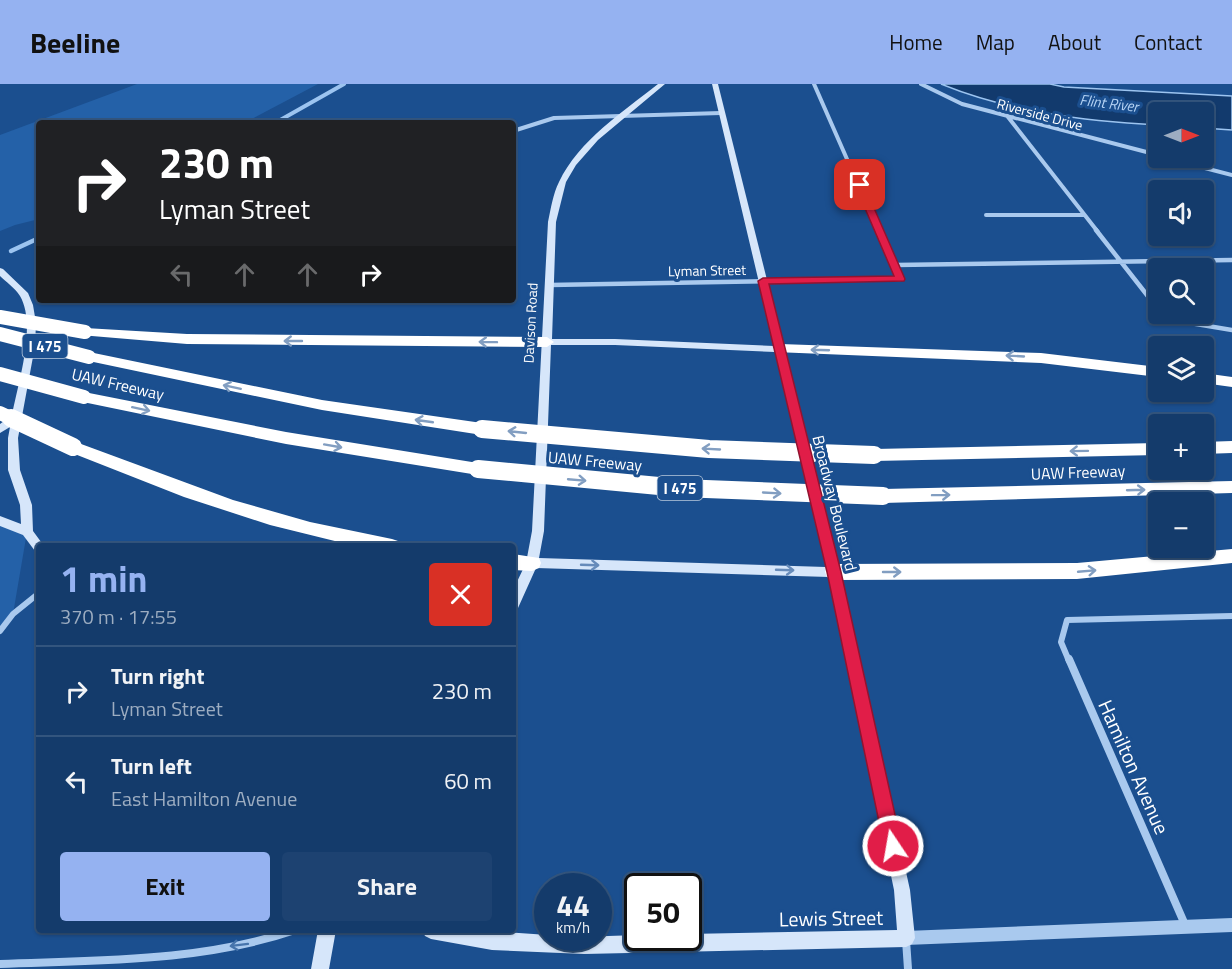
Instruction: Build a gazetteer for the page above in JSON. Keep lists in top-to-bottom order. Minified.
{"streets":{"highway":["I 475","UAW Freeway"],"main road":["Davison Road","Broadway Boulevard","Lewis Street"],"street":["Riverside Drive","Lyman Street","Hamilton Avenue"]},"crossings":[["Lyman Street","Davison Road"],["Lyman Street","Broadway Boulevard"],["Broadway Boulevard","Lewis Street"],["Hamilton Avenue","Lewis Street"]],"water":["Flint River"],"north":"right","page":{"header":"Beeline","nav":["Home","Map","About","Contact"],"map_buttons":["+","−"],"turn":["230 m","Lyman Street"],"heading":["1 min","370 m · 17:55"],"list":[{"name":"Turn right","note":"Lyman Street","value":"230 m"},{"name":"Turn left","note":"East Hamilton Avenue","value":"60 m"}],"buttons":["Exit","Share"],"speed":"44 km/h","limit":"50"}}
